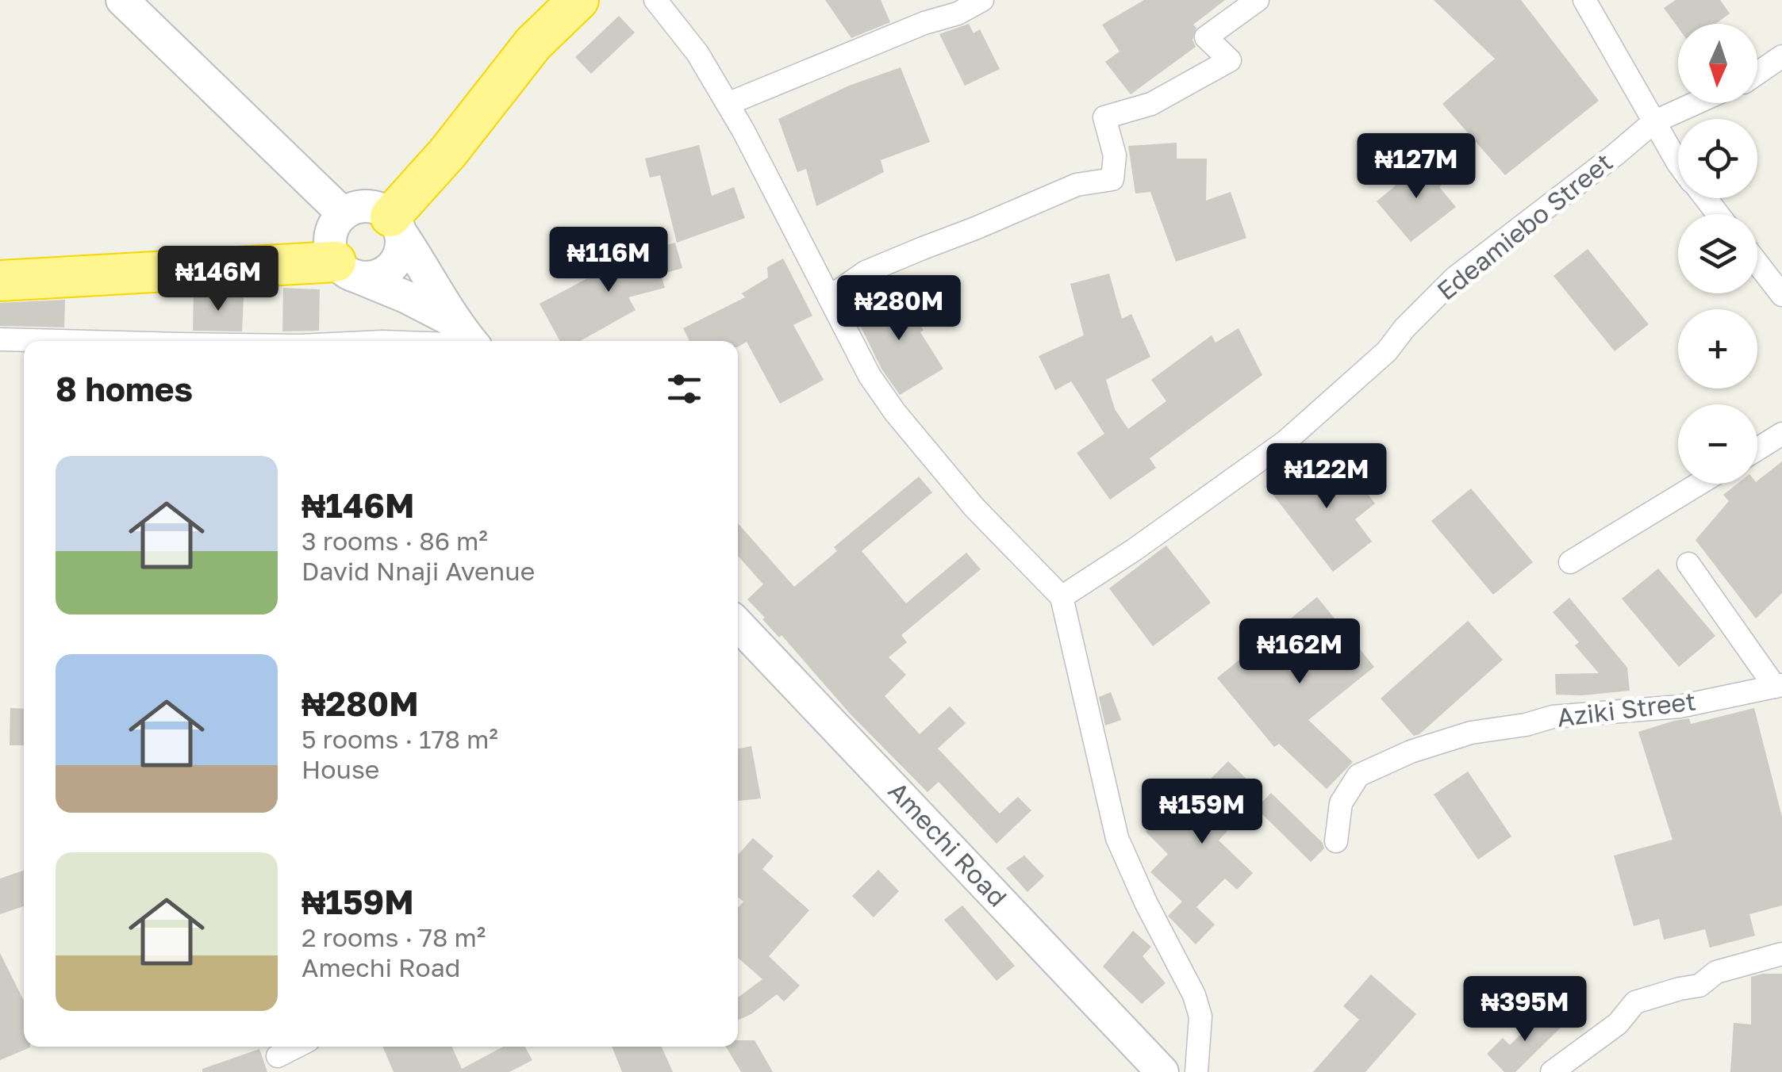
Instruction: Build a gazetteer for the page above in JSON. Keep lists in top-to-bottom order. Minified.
{"streets":{"main road":["Amechi Road"],"street":["Edeamiebo Street","Aziki Street"]},"north":"bottom","page":{"map_buttons":["+","−"],"price":["₦127M","₦116M","₦146M","₦280M","₦122M","₦162M","₦159M","₦395M"],"heading":"8 homes","list":[{"name":"₦146M","note":"3 rooms · 86 m² · David Nnaji Avenue"},{"name":"₦280M","note":"5 rooms · 178 m² · House"},{"name":"₦159M","note":"2 rooms · 78 m² · Amechi Road"}]}}
